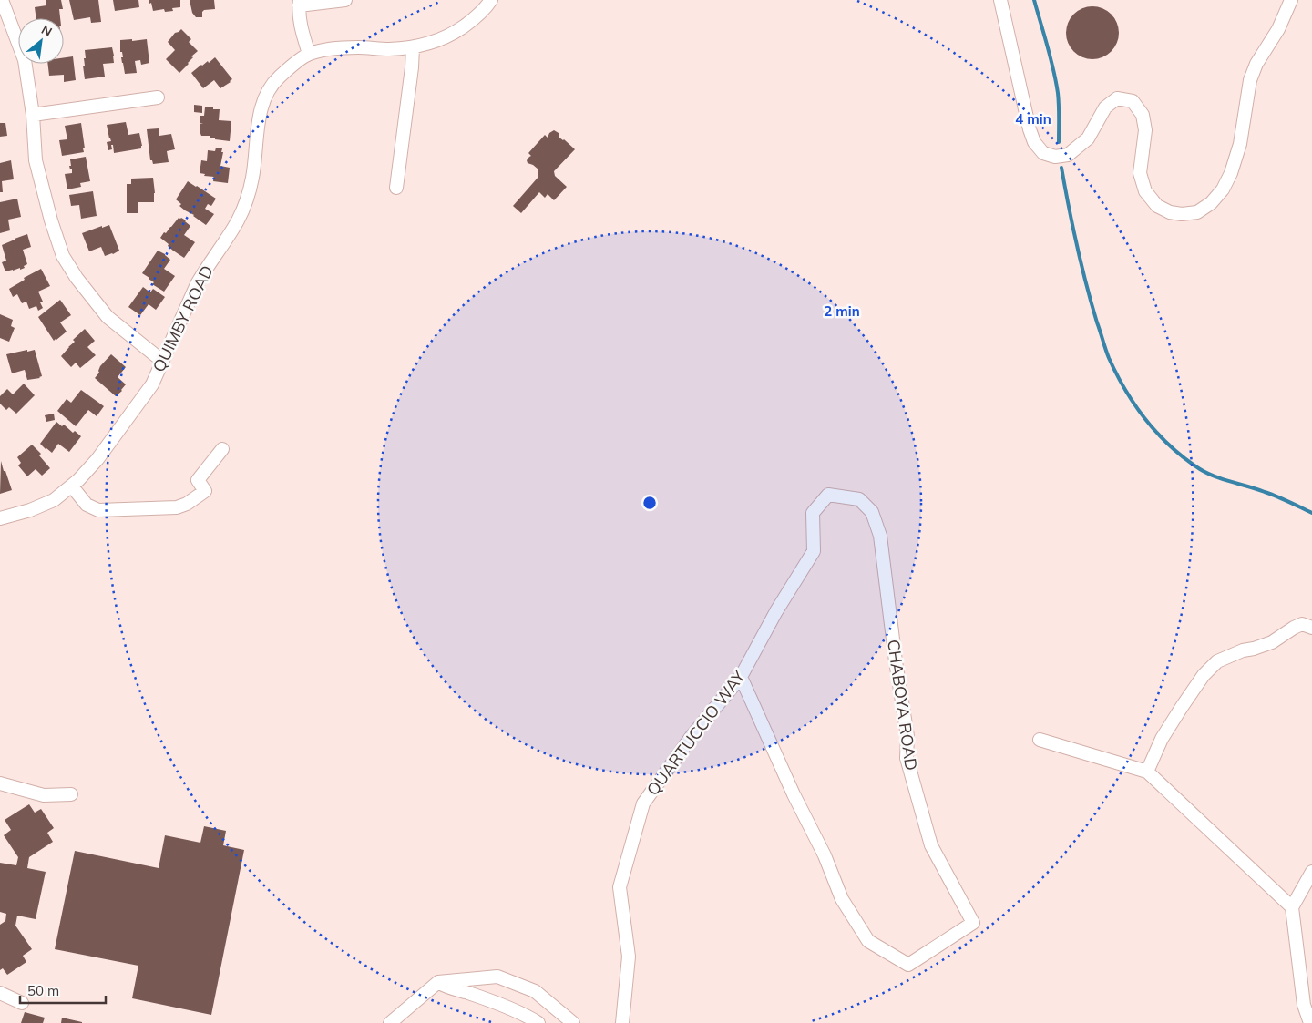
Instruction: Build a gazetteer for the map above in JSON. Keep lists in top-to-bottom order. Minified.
{"streets":{"street":["QUIMBY ROAD","CHABOYA ROAD","QUARTUCCIO WAY"]},"crossings":[["CHABOYA ROAD","QUARTUCCIO WAY"]],"scale_bar":"50 m","north":"top right","rings":["4 min","2 min"]}
